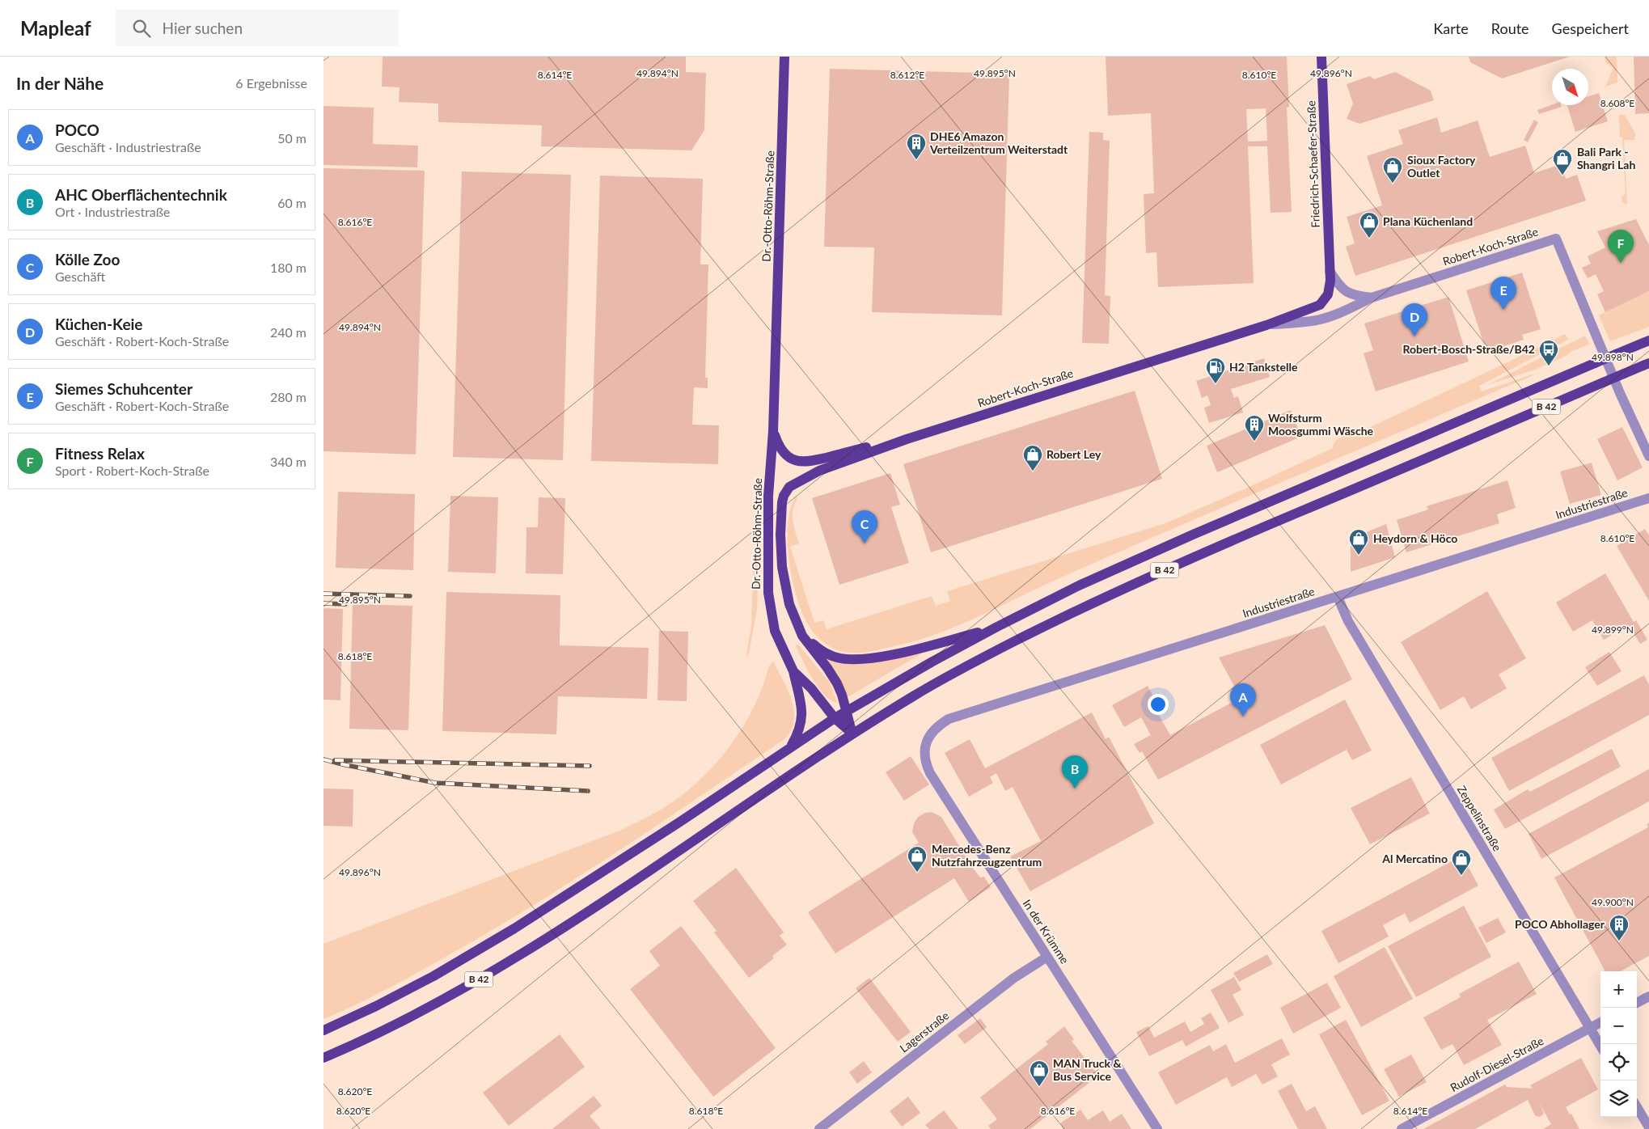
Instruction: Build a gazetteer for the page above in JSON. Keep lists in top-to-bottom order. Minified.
{"streets":{"main road":["Friedrich-Schaefer-Straße","Dr.-Otto-Röhm-Straße","Robert-Koch-Straße","B 42"],"street":["Industriestraße","Zeppelinstraße","In der Krümme","Lagerstraße","Rudolf-Diesel-Straße"]},"crossings":[["Friedrich-Schaefer-Straße","Robert-Koch-Straße"],["Dr.-Otto-Röhm-Straße","Robert-Koch-Straße"],["Dr.-Otto-Röhm-Straße","B 42"],["Industriestraße","Zeppelinstraße"],["Industriestraße","In der Krümme"],["Zeppelinstraße","Rudolf-Diesel-Straße"],["In der Krümme","Lagerstraße"]],"places":{"building":["DHE6 Amazon Verteilzentrum Weiterstadt","Wolfsturm Moosgummi Wäsche","POCO Abhollager"],"shop":["Bali Park - Shangri Lah","Sioux Factory Outlet","Plana Küchenland","Robert Ley","Heydorn & Höco","Mercedes-Benz Nutzfahrzeugzentrum","Al Mercatino","MAN Truck & Bus Service"],"bus stop":["Robert-Bosch-Straße/B42"],"fuel station":["H2 Tankstelle"]},"north":"bottom right","page":{"header":"Mapleaf","search":"Hier suchen","nav":["Karte","Route","Gespeichert"],"heading":["In der Nähe","6 Ergebnisse"],"list":[{"mark":"A","name":"POCO","note":"Geschäft · Industriestraße","value":"50 m"},{"mark":"B","name":"AHC Oberflächentechnik","note":"Ort · Industriestraße","value":"60 m"},{"mark":"C","name":"Kölle Zoo","note":"Geschäft","value":"180 m"},{"mark":"D","name":"Küchen-Keie","note":"Geschäft · Robert-Koch-Straße","value":"240 m"},{"mark":"E","name":"Siemes Schuhcenter","note":"Geschäft · Robert-Koch-Straße","value":"280 m"},{"mark":"F","name":"Fitness Relax","note":"Sport · Robert-Koch-Straße","value":"340 m"}],"pins":["F","E","D","C","A","B"],"map_buttons":["+","−"]},"coordinates":["49.894°N","49.895°N","49.896°N","8.614°E","8.612°E","8.610°E","8.608°E","8.616°E","49.898°N","49.899°N","8.618°E","49.900°N","8.620°E"]}
